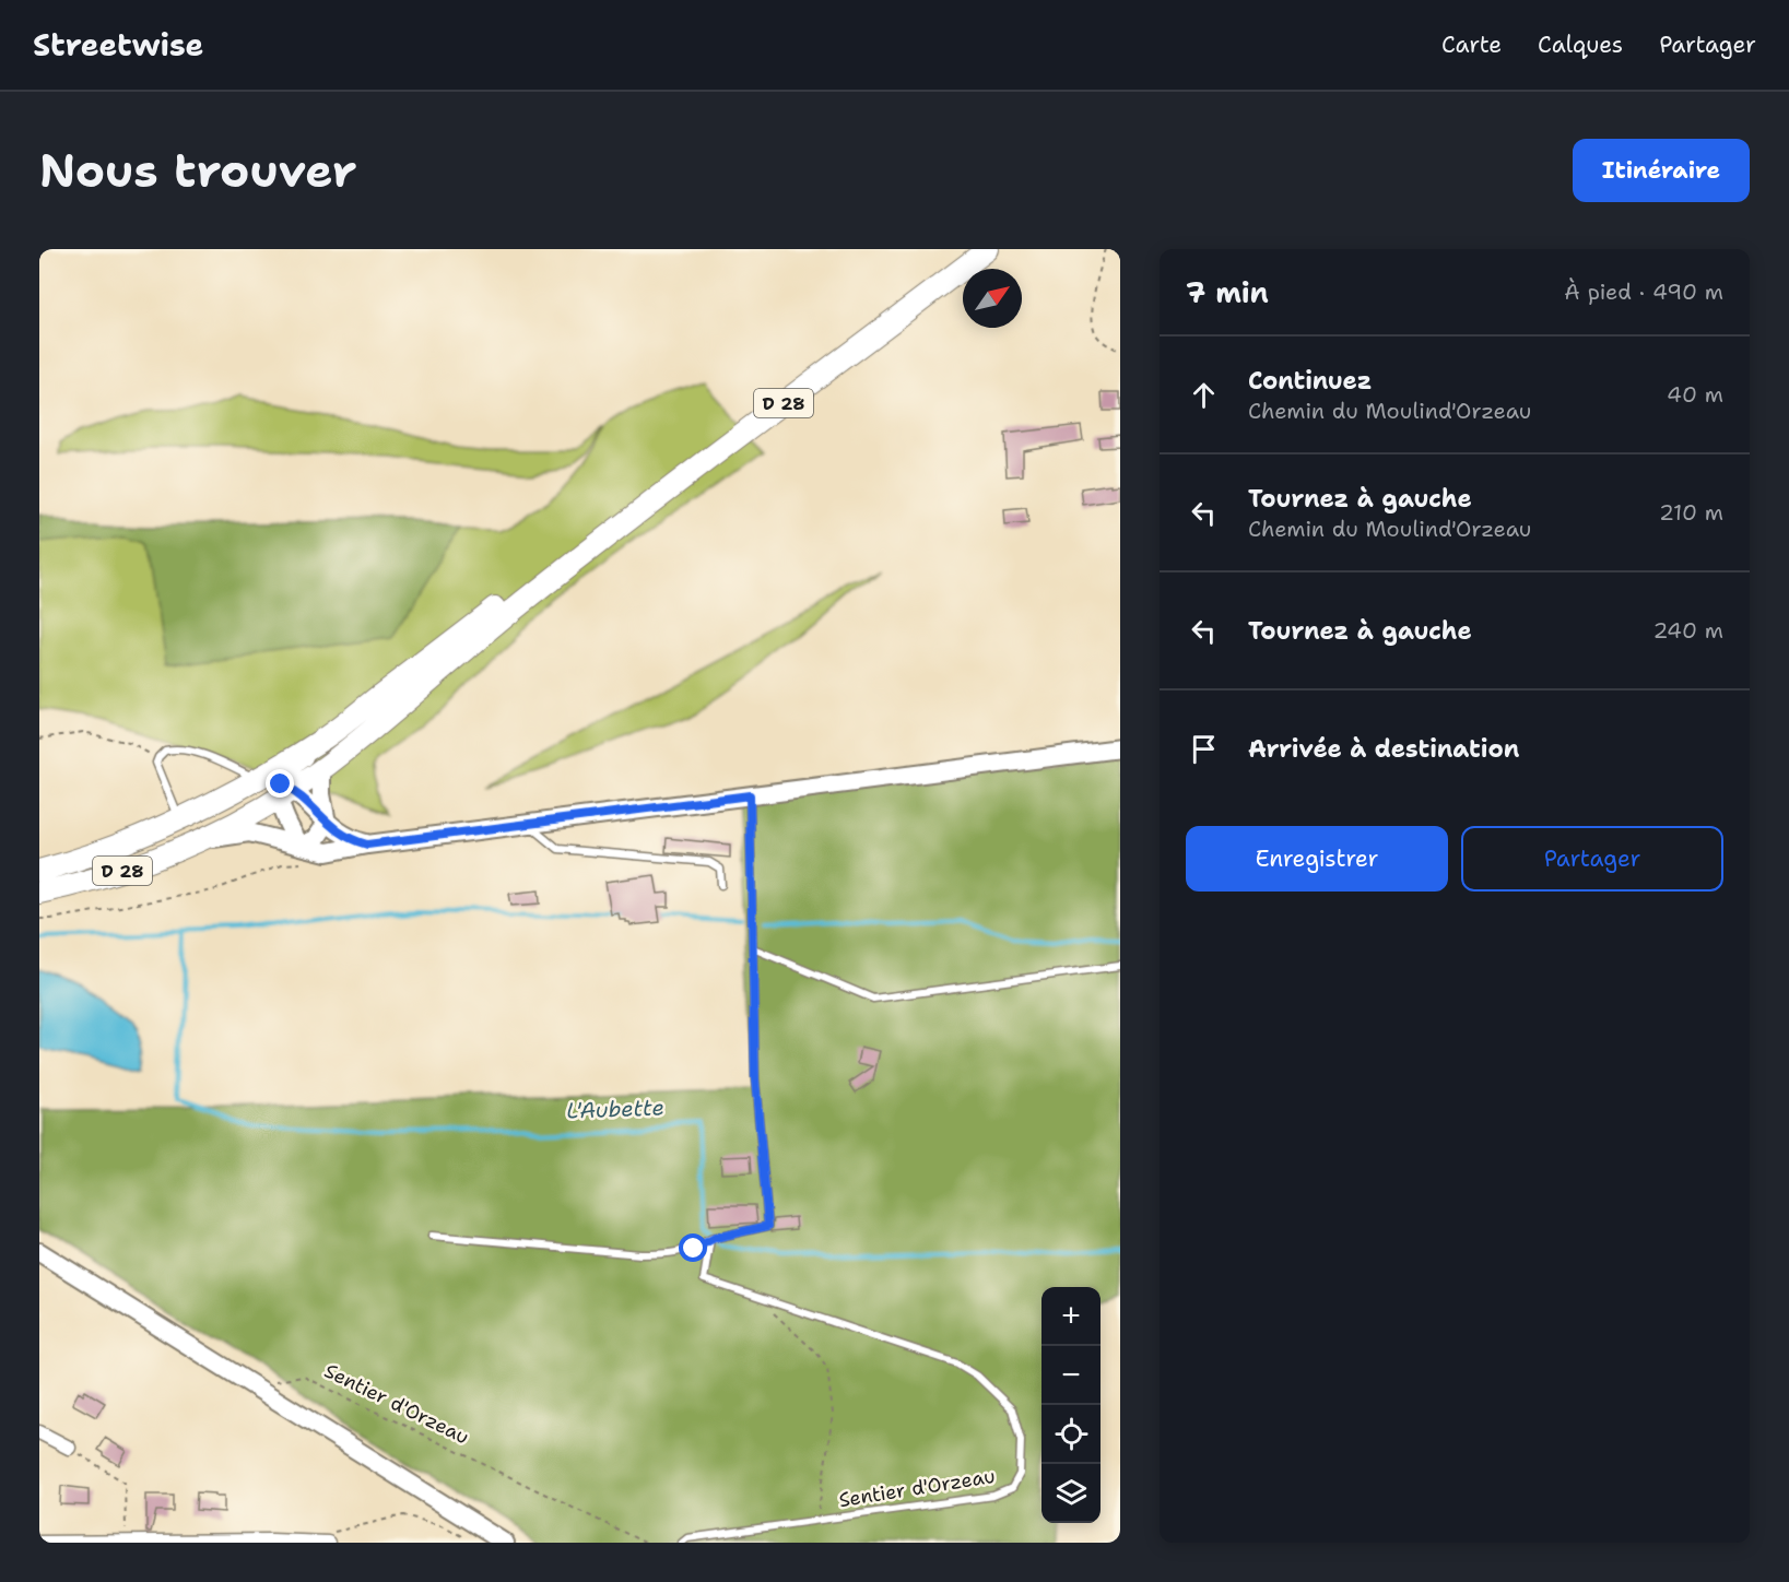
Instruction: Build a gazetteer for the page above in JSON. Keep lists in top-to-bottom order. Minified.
{"streets":{"main road":["D 28"],"lane":["Sentier d'Orzeau"]},"water":["L'Aubette"],"north":"top right","page":{"header":"Streetwise","nav":["Carte","Calques","Partager"],"buttons":["Itinéraire",["Enregistrer","Partager"]],"title":"Nous trouver","heading":["7 min","À pied · 490 m"],"list":[["Continuez","Chemin du Moulind'Orzeau","40 m"],["Tournez à gauche","Chemin du Moulind'Orzeau","210 m"],["Tournez à gauche","240 m"],"Arrivée à destination"],"map_buttons":["+","−"]}}
